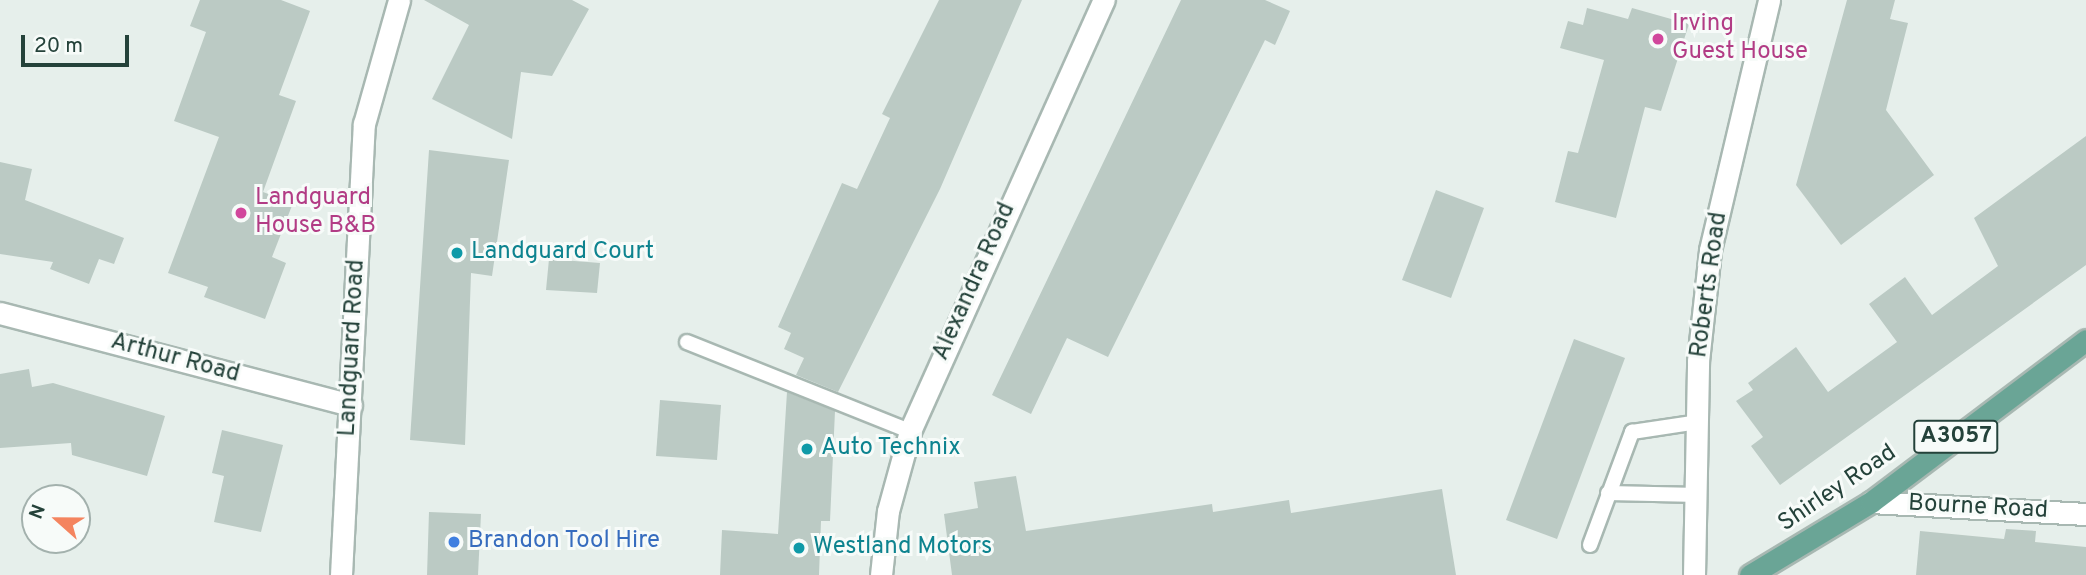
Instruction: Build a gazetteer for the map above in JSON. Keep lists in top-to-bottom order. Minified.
{"streets":{"main road":["A3057","Shirley Road"],"street":["Alexandra Road","Roberts Road","Landguard Road","Arthur Road","Bourne Road"]},"crossings":[["Landguard Road","Arthur Road"],["Shirley Road","Bourne Road"]],"places":["Irving Guest House","Landguard House B&B","Landguard Court","Auto Technix","Brandon Tool Hire","Westland Motors"],"scale_bar":"20 m","north":"left"}
